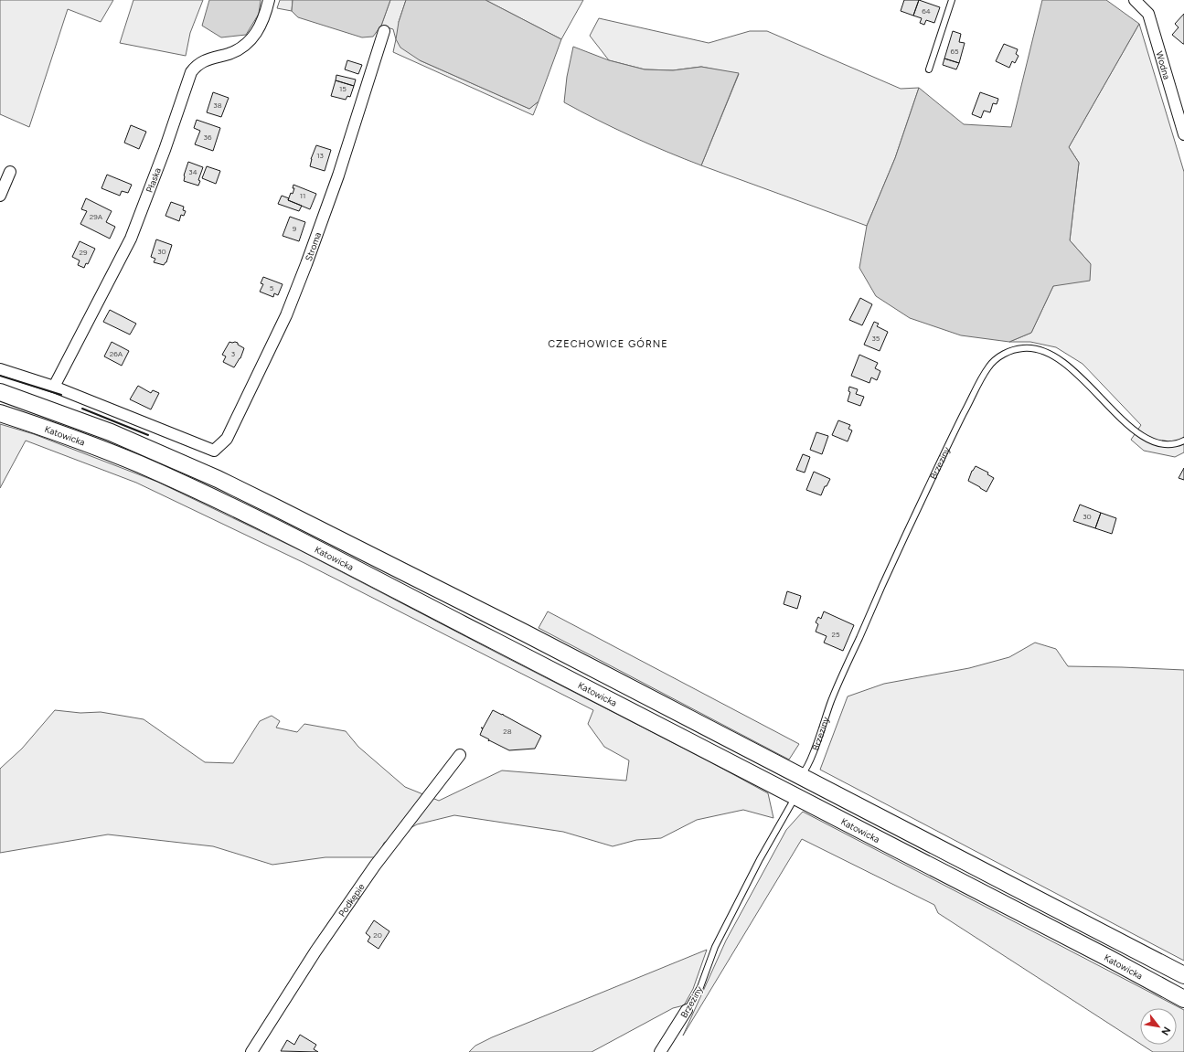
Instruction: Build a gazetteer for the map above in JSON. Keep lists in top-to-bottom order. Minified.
{"streets":{"main road":["Katowicka"],"street":["Wodna","Płaska","Stroma","Brzeziny","Podkępie"]},"crossings":[["Płaska","Stroma"],["Katowicka","Brzeziny"]],"districts":["CZECHOWICE GÓRNE"],"house_numbers":["64","65","15","38","36","13","34","11","29A","9","30","29","5","35","26A","3","30","25","28","20"],"north":"bottom right"}
